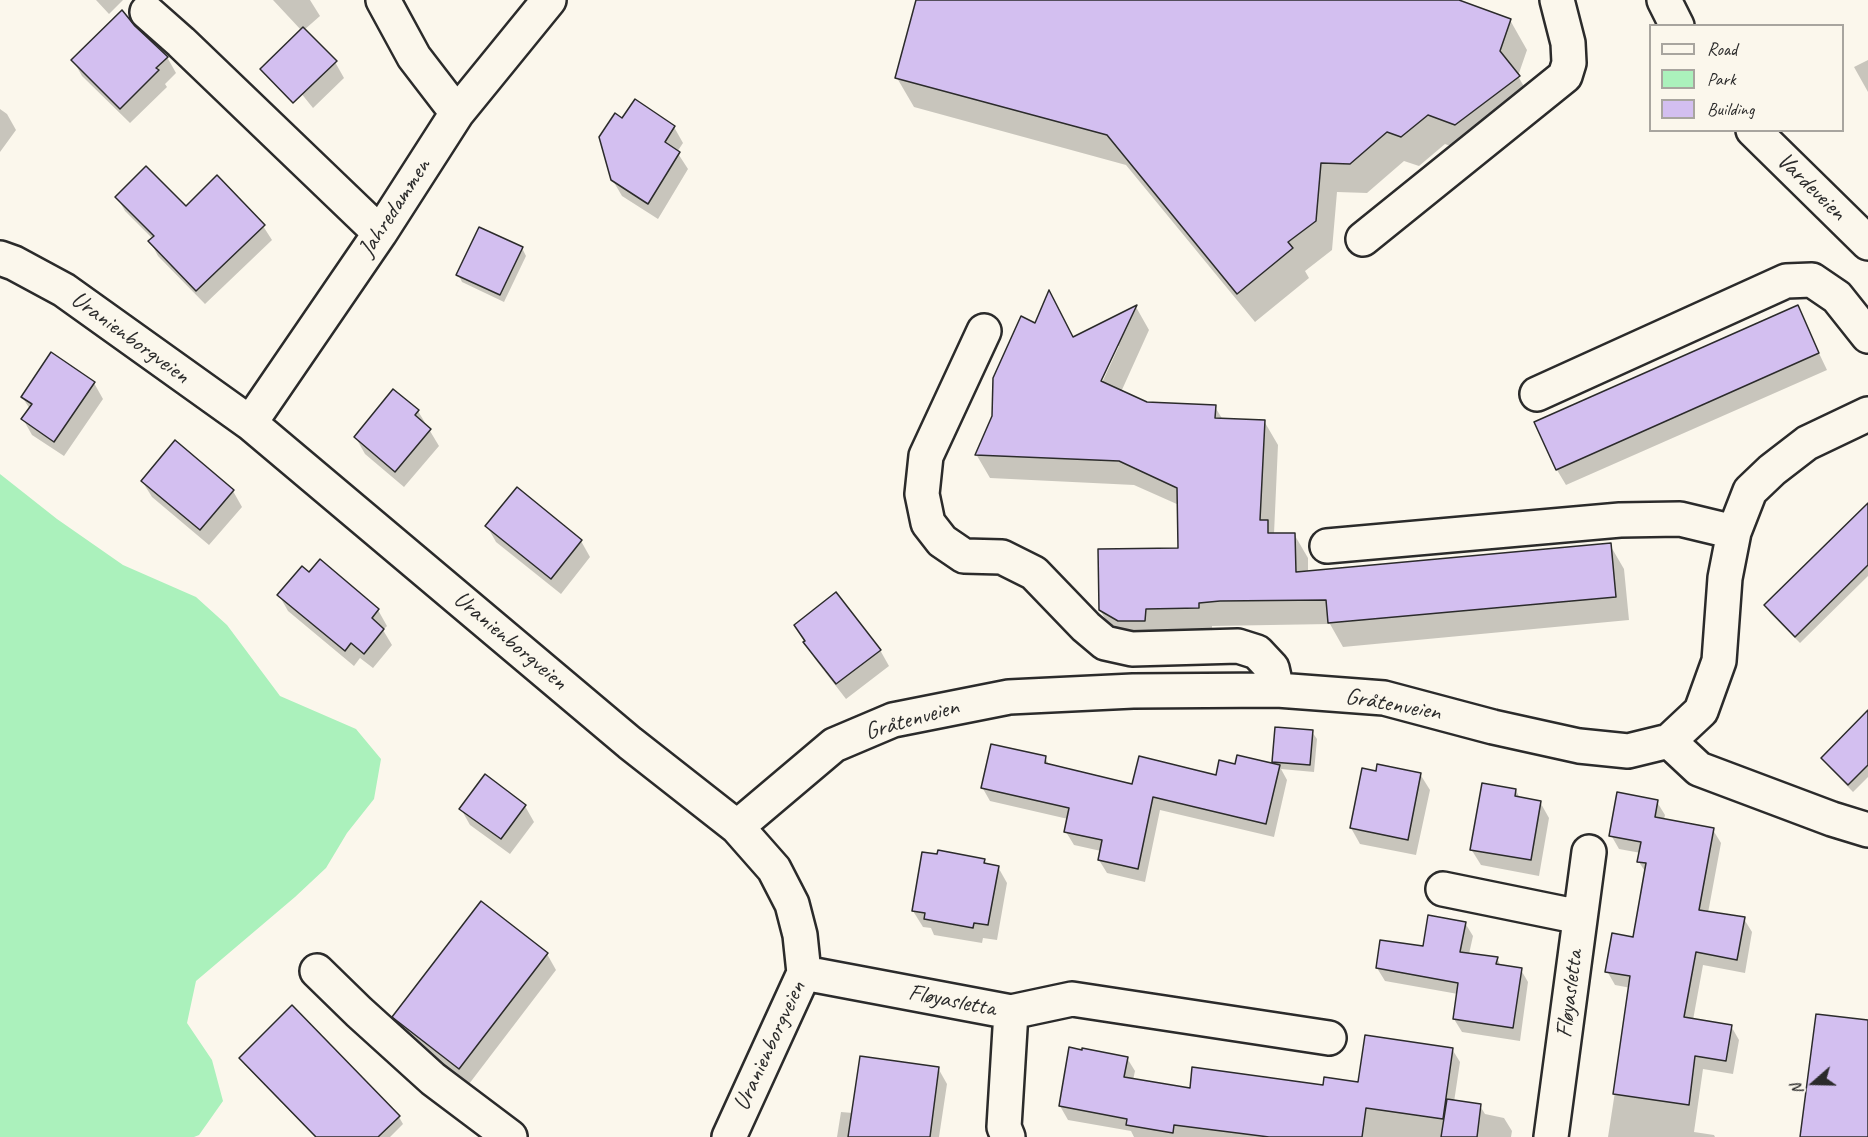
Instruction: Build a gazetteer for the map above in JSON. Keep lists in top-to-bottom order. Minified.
{"streets":{"street":["Vardeveien","Jahredammen","Uranienborgveien","Gråtenveien","Fløyasletta"]},"crossings":[["Jahredammen","Uranienborgveien"],["Uranienborgveien","Gråtenveien"],["Uranienborgveien","Fløyasletta"]],"legend":["Road","Park","Building"],"north":"left"}
